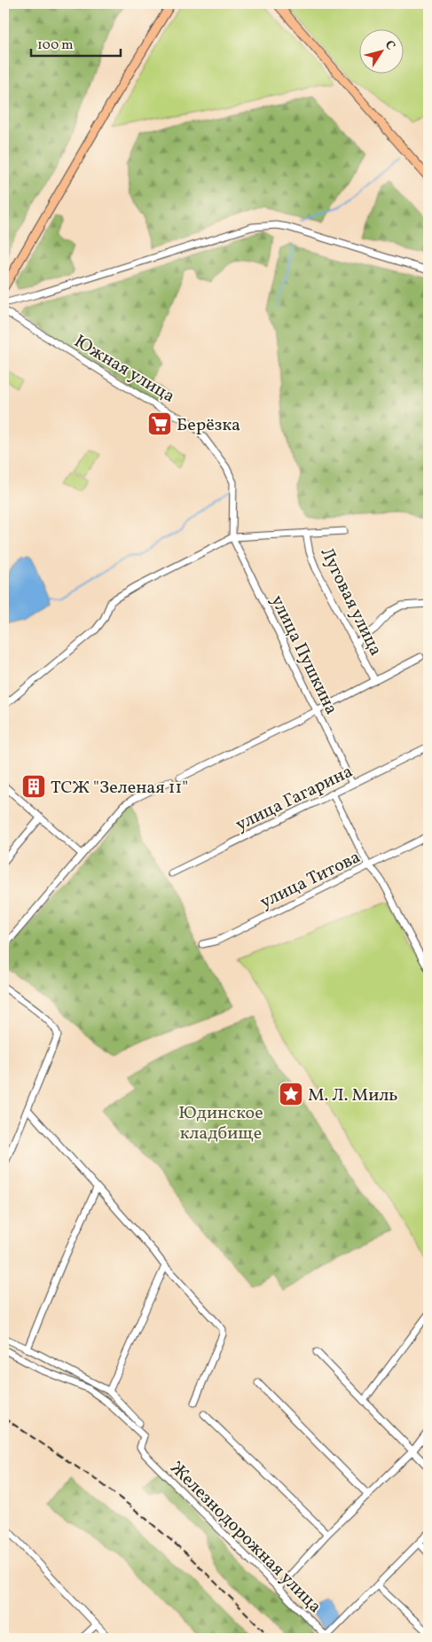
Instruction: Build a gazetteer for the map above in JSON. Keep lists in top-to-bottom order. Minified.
{"streets":{"street":["Южная улица","Луговая улица","улица Пушкина","улица Гагарина","улица Титова","Железнодорожная улица"]},"crossings":[["Южная улица","улица Пушкина"],["улица Пушкина","улица Гагарина"]],"parks":["Юдинское кладбище"],"places":{"supermarket":["Берёзка"],"building":["ТСЖ \"Зеленая 11\""],"place":["М. Л. Миль"]},"scale_bar":"100 m","north":"top right"}
